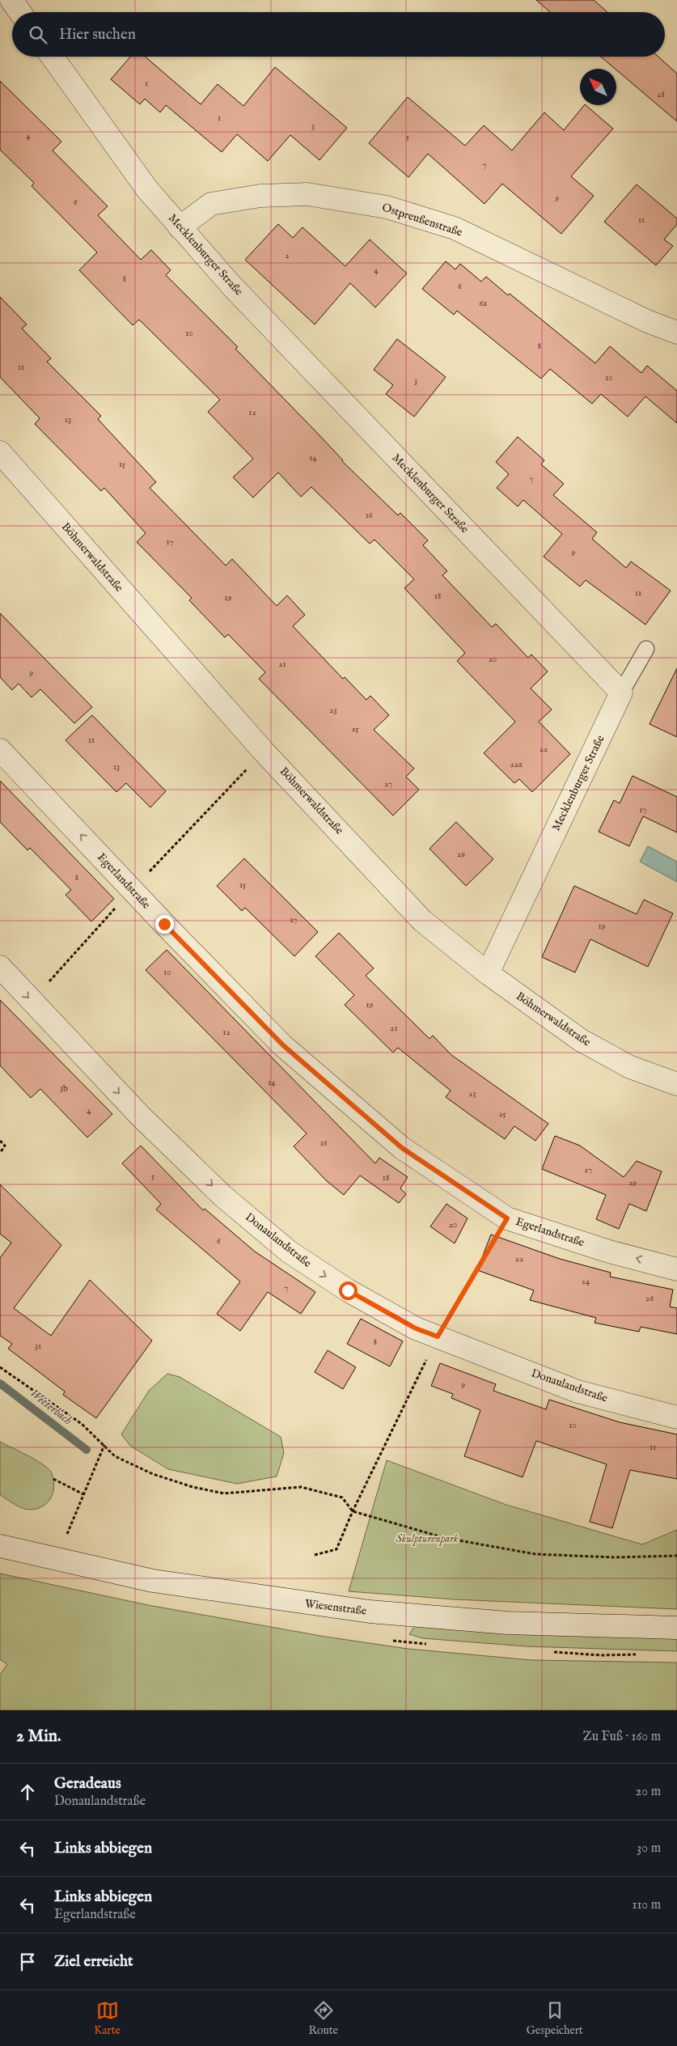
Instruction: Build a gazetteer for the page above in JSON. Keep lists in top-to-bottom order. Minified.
{"streets":{"street":["Ostpreußenstraße","Mecklenburger Straße","Böhmerwaldstraße","Egerlandstraße","Donaulandstraße","Wiesenstraße"]},"crossings":[["Ostpreußenstraße","Mecklenburger Straße"],["Mecklenburger Straße","Böhmerwaldstraße"]],"one_way":["Egerlandstraße","Donaulandstraße"],"water":["Wetterbach"],"parks":["Skulpturenpark"],"house_numbers":["1","28","1","3","4","5","7","9","6","11","2","4","8","6","6a","10","8","11","10","3","12","13","14","15","7","16","17","9","11","18","19","20","21","9","23","25","11","22","22a","13","27","17","29","8","15","17","19","10","19","21","12","14","3b","23","4","25","16","27","5","18","29","20","6","22","24","7","26","8","31","9","10","11"],"north":"top left","page":{"search":"Hier suchen","heading":["2 Min.","Zu Fuß · 160 m"],"list":[["Geradeaus","Donaulandstraße","20 m"],["Links abbiegen","30 m"],["Links abbiegen","Egerlandstraße","110 m"],"Ziel erreicht"],"nav":["Karte","Route","Gespeichert"]}}
